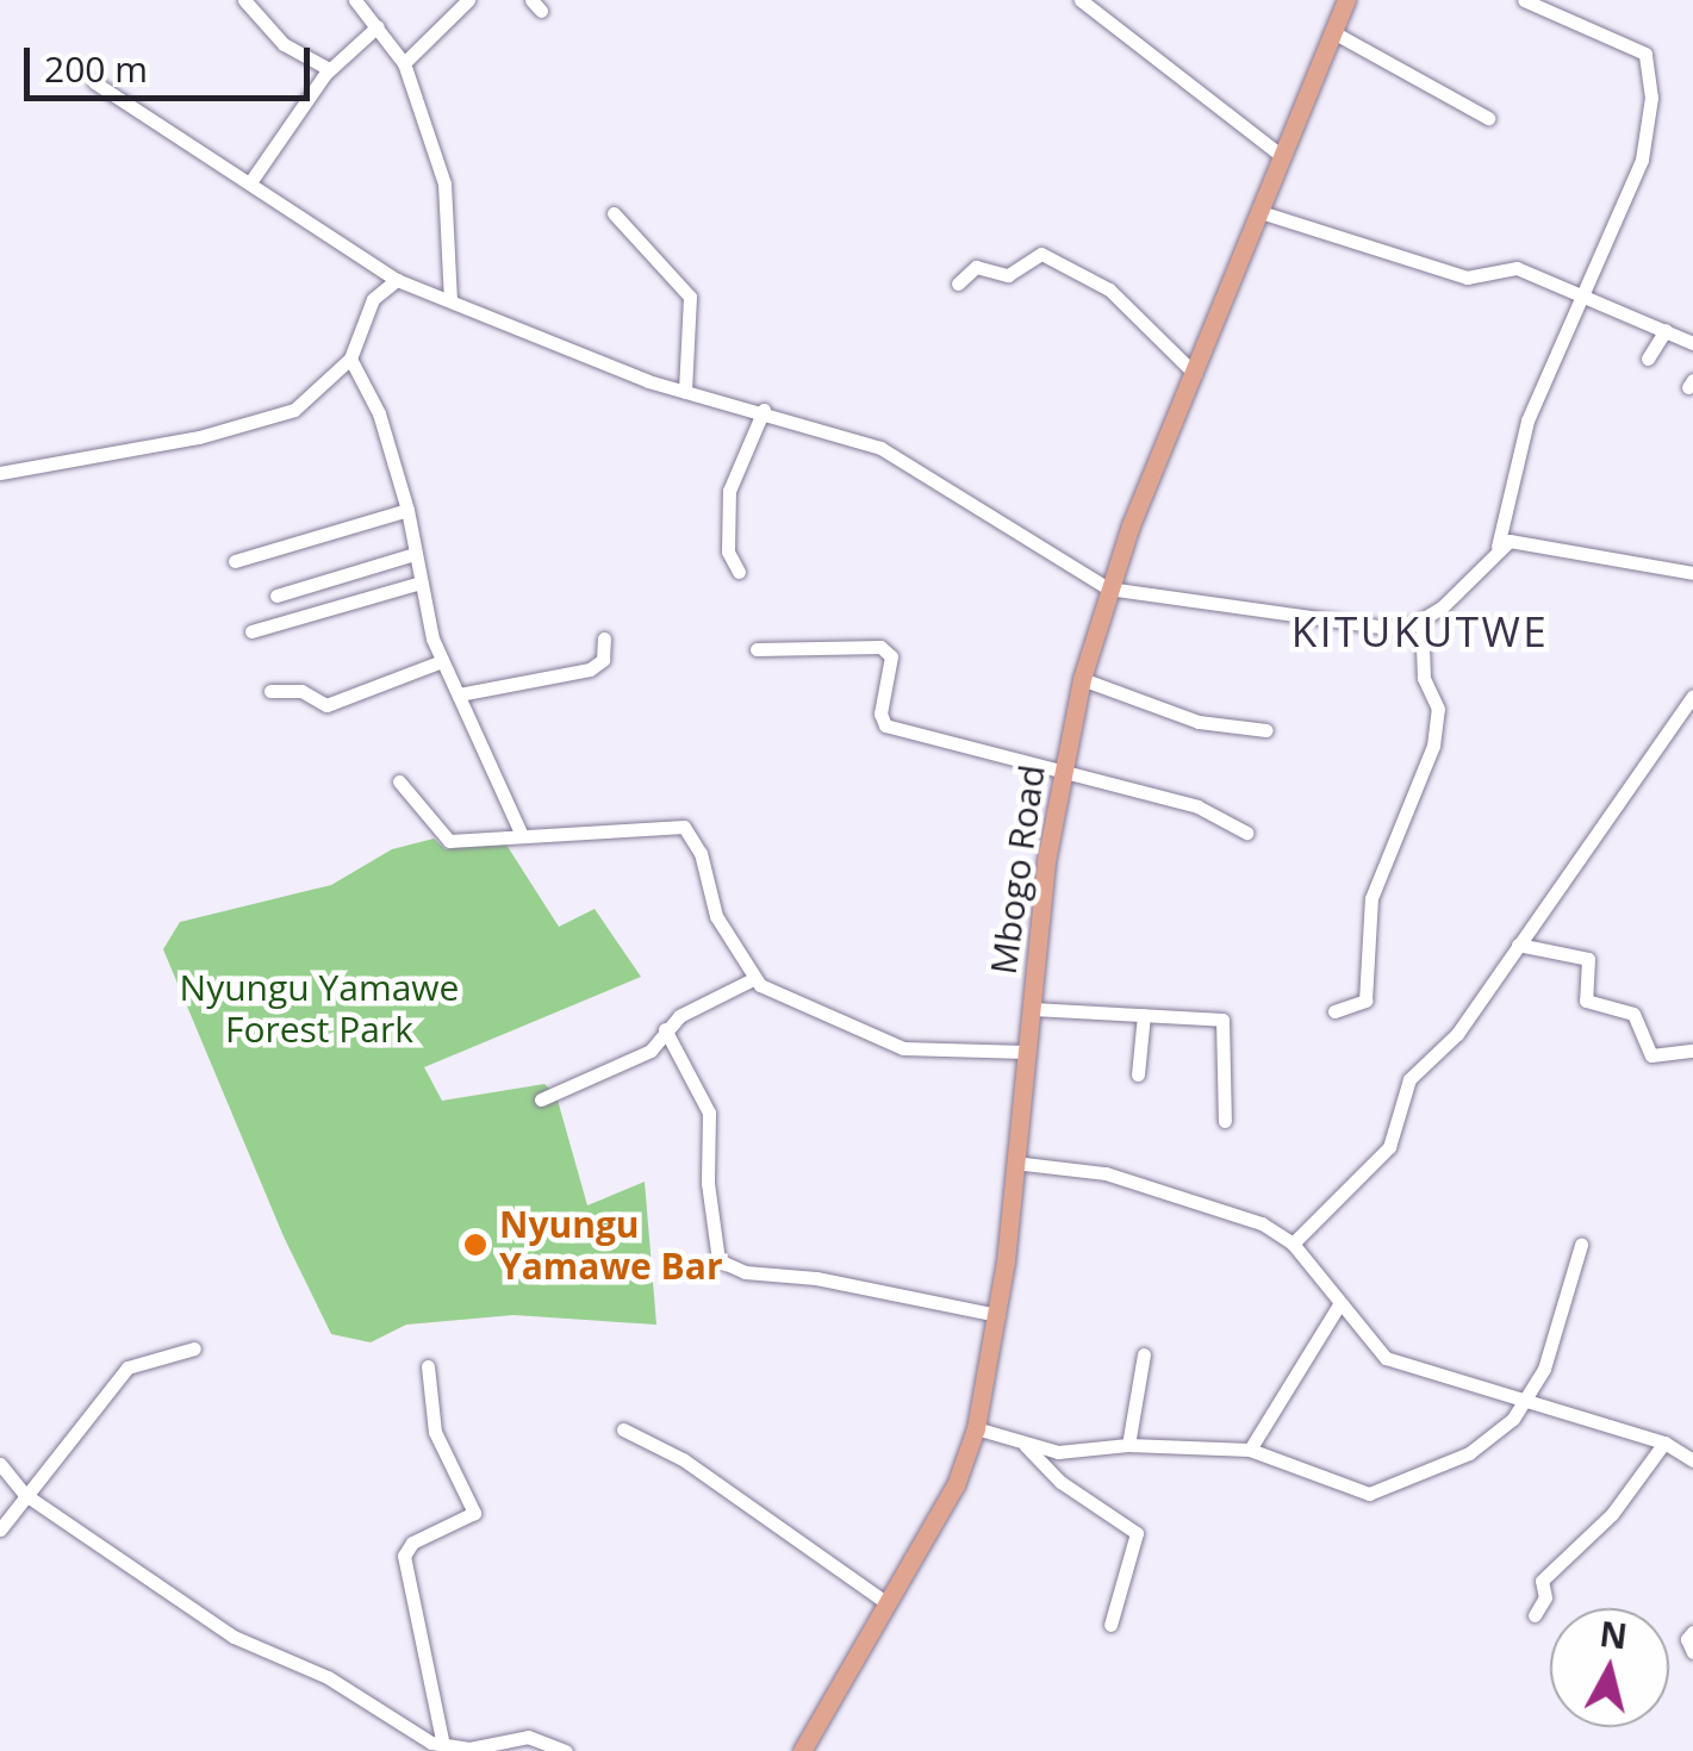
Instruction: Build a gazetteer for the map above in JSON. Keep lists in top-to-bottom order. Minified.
{"streets":{"main road":["Mbogo Road"]},"districts":["KITUKUTWE"],"parks":["Nyungu Yamawe Forest Park"],"places":["Nyungu Yamawe Bar"],"scale_bar":"200 m","north":"top"}
